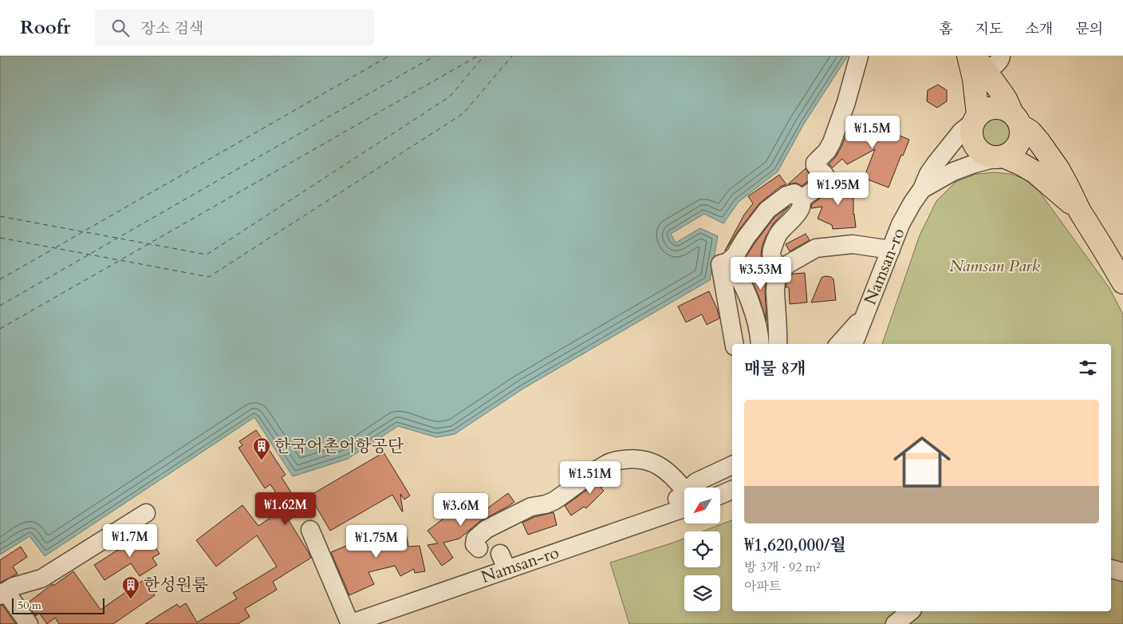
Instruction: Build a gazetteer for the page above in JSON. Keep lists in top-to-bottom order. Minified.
{"streets":{"street":["Namsan-ro"]},"parks":["Namsan Park"],"places":{"building":["한국어촌어항공단","한성원룸"]},"scale_bar":"50 m","north":"bottom left","page":{"header":"Roofr","search":"장소 검색","nav":["홈","지도","소개","문의"],"price":["₩1.5M","₩1.95M","₩3.53M","₩1.51M","₩1.62M","₩3.6M","₩1.7M","₩1.75M"],"heading":"매물 8개","list":[{"name":"₩1,620,000/월","note":"방 3개 · 92 m² · 아파트"}],"scale":"50 m"}}
